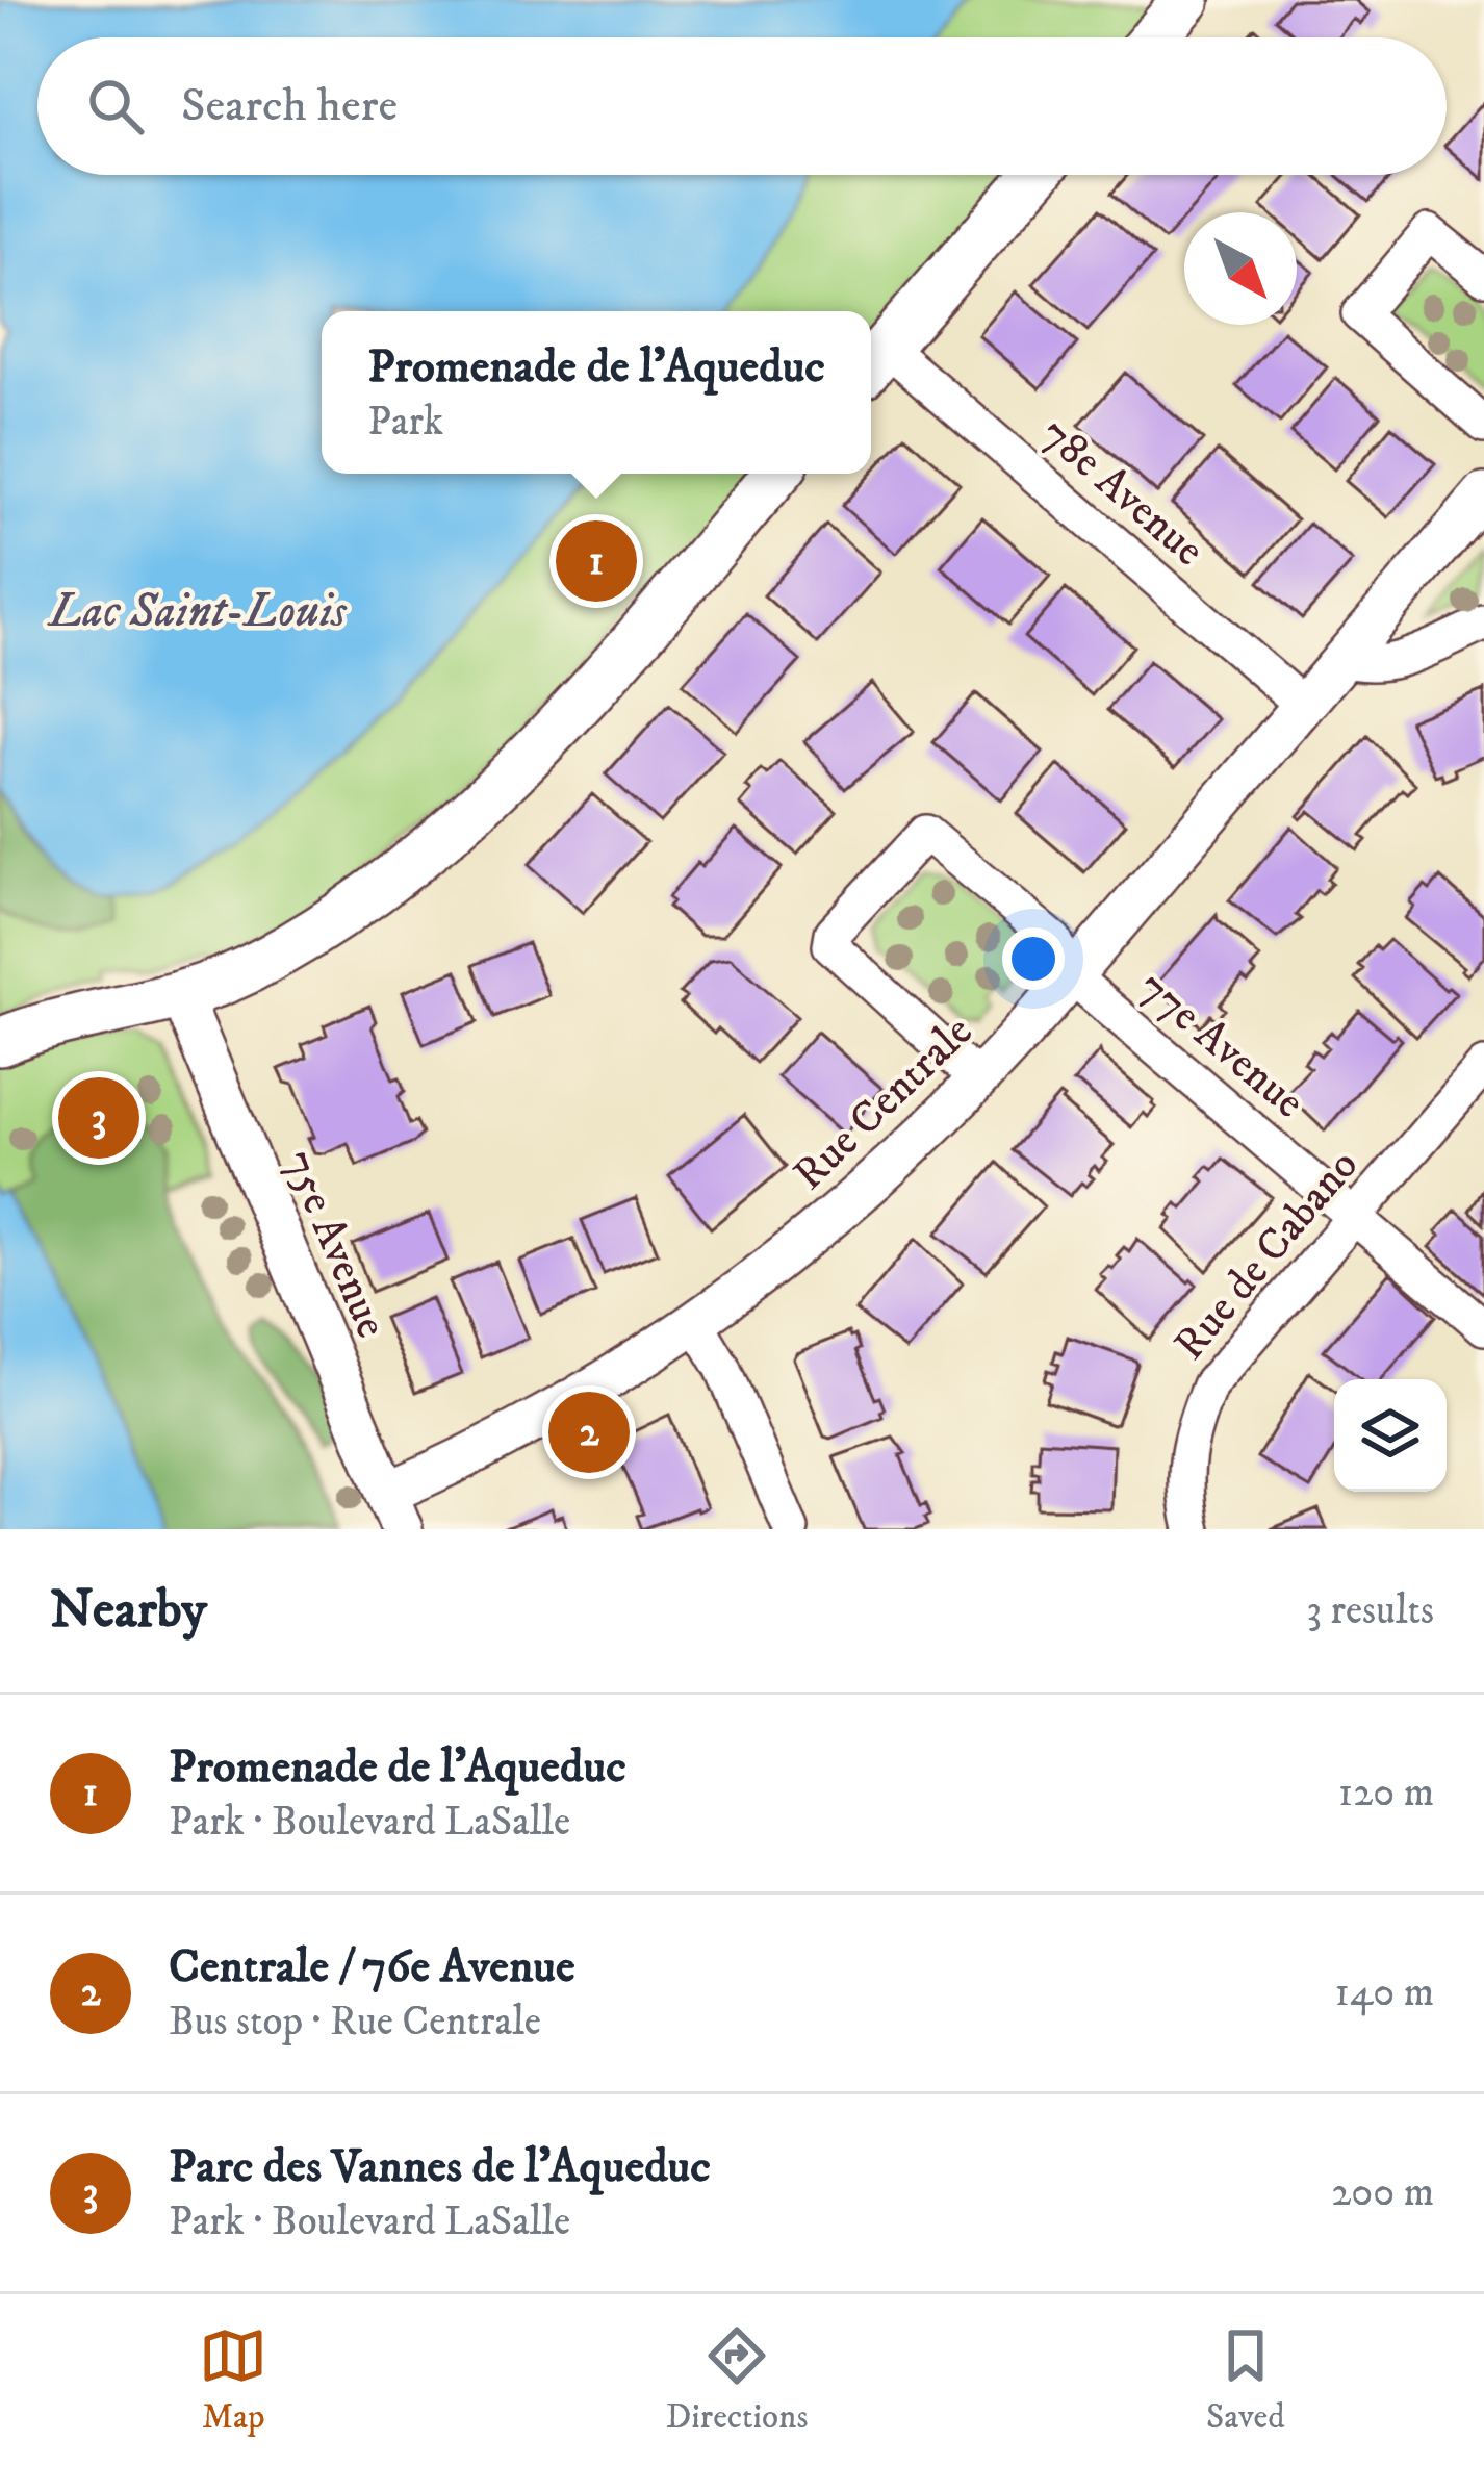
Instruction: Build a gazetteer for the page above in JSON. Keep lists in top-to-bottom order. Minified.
{"streets":{"street":["78e Avenue","77e Avenue","Rue Centrale","75e Avenue","Rue de Cabano"]},"crossings":[["78e Avenue","Rue Centrale"],["77e Avenue","Rue Centrale"],["77e Avenue","Rue de Cabano"],["Rue Centrale","75e Avenue"]],"water":["Lac Saint-Louis"],"north":"bottom right","page":{"search":"Search here","popup":["Promenade de l'Aqueduc","Park"],"pins":["1","3","2"],"heading":["Nearby","3 results"],"list":[{"mark":"1","name":"Promenade de l'Aqueduc","note":"Park · Boulevard LaSalle","value":"120 m"},{"mark":"2","name":"Centrale / 76e Avenue","note":"Bus stop · Rue Centrale","value":"140 m"},{"mark":"3","name":"Parc des Vannes de l'Aqueduc","note":"Park · Boulevard LaSalle","value":"200 m"}],"nav":["Map","Directions","Saved"]}}
